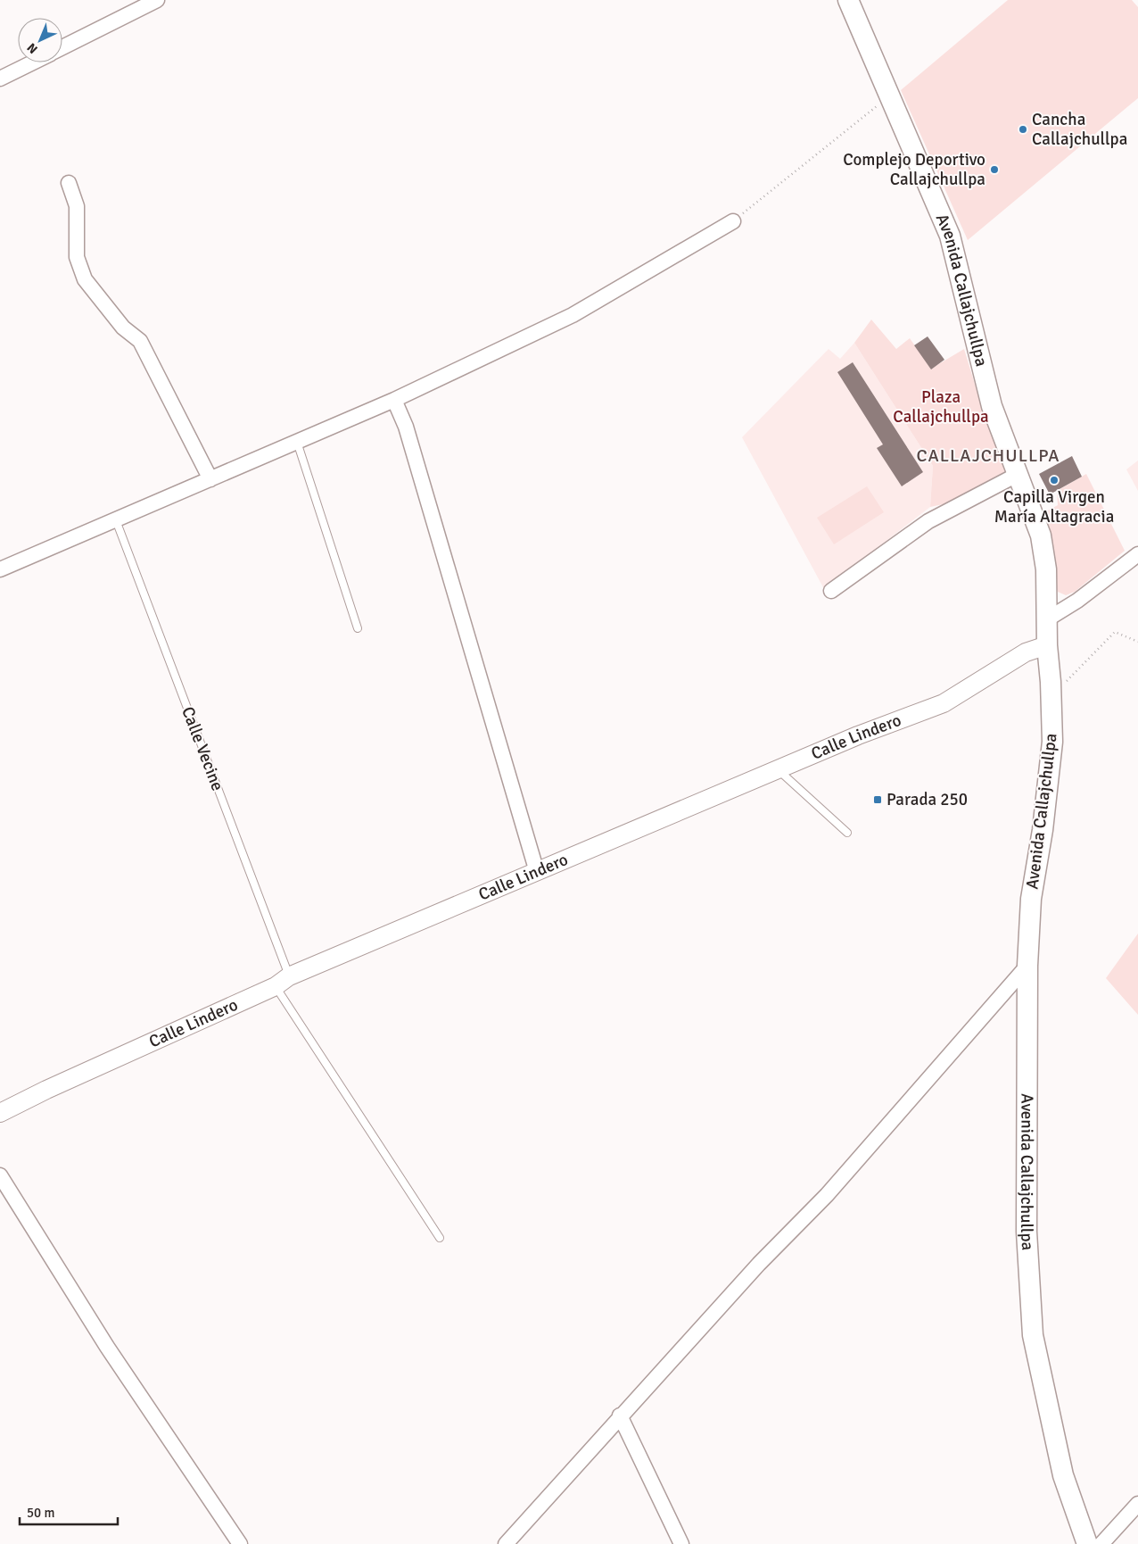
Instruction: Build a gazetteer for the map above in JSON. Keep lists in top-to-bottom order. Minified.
{"streets":{"main road":["Avenida Callajchullpa"],"street":["Calle Lindero"],"lane":["Calle Vecine"]},"crossings":[["Avenida Callajchullpa","Calle Lindero"],["Calle Lindero","Calle Vecine"]],"districts":["CALLAJCHULLPA"],"parks":["Plaza Callajchullpa"],"places":{"other":["Cancha Callajchullpa","Complejo Deportivo Callajchullpa","Capilla Virgen María Altagracia"],"transit":["Parada 250"]},"scale_bar":"50 m","north":"bottom left"}
